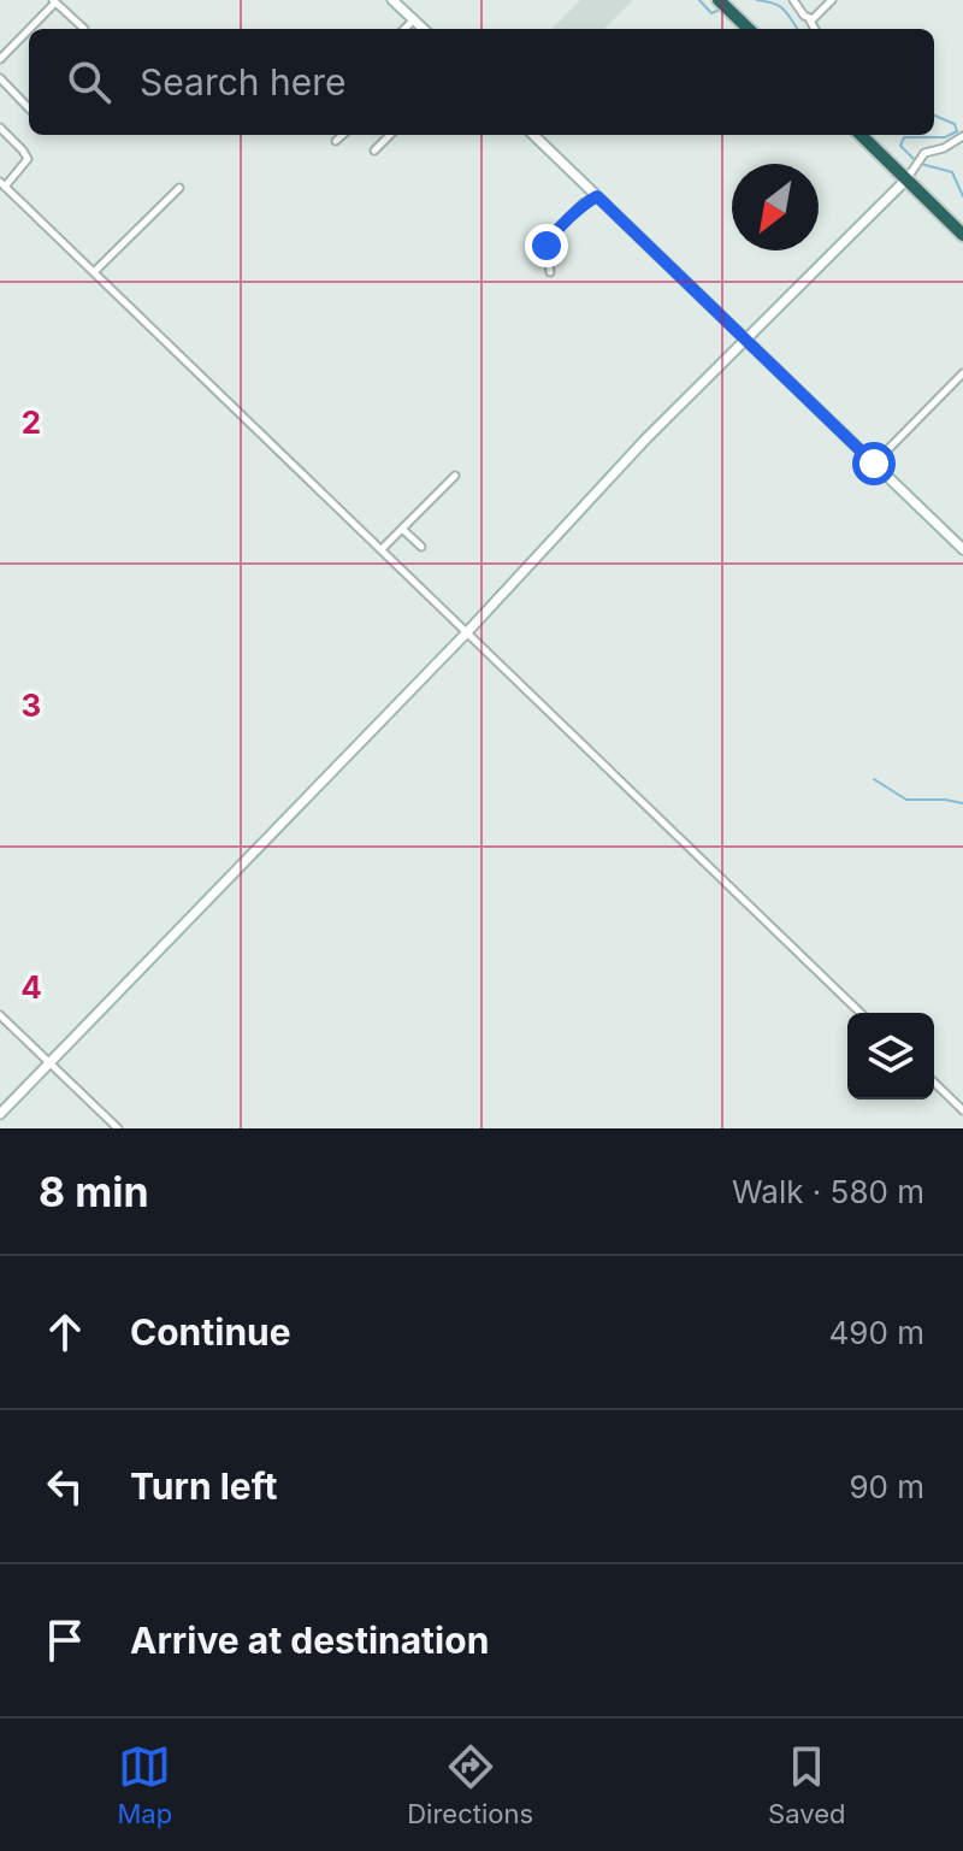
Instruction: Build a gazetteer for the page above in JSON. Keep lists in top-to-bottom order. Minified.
{"north":"bottom left","page":{"search":"Search here","heading":["8 min","Walk · 580 m"],"list":[["Continue","490 m"],["Turn left","90 m"],"Arrive at destination"],"nav":["Map","Directions","Saved"]},"grid":{"rows":["2","3","4"]}}
